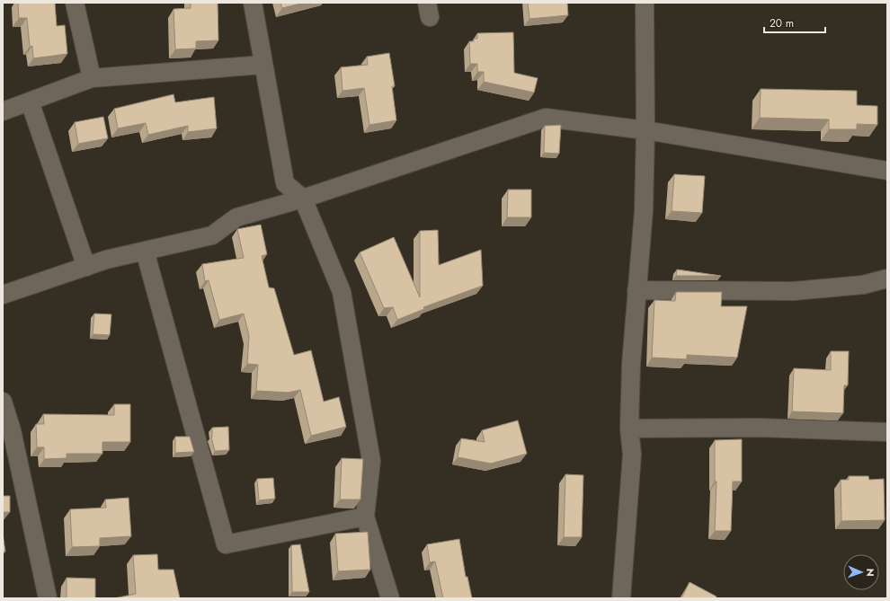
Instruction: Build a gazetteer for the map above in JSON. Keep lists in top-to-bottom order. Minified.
{"scale_bar":"20 m","north":"right"}
